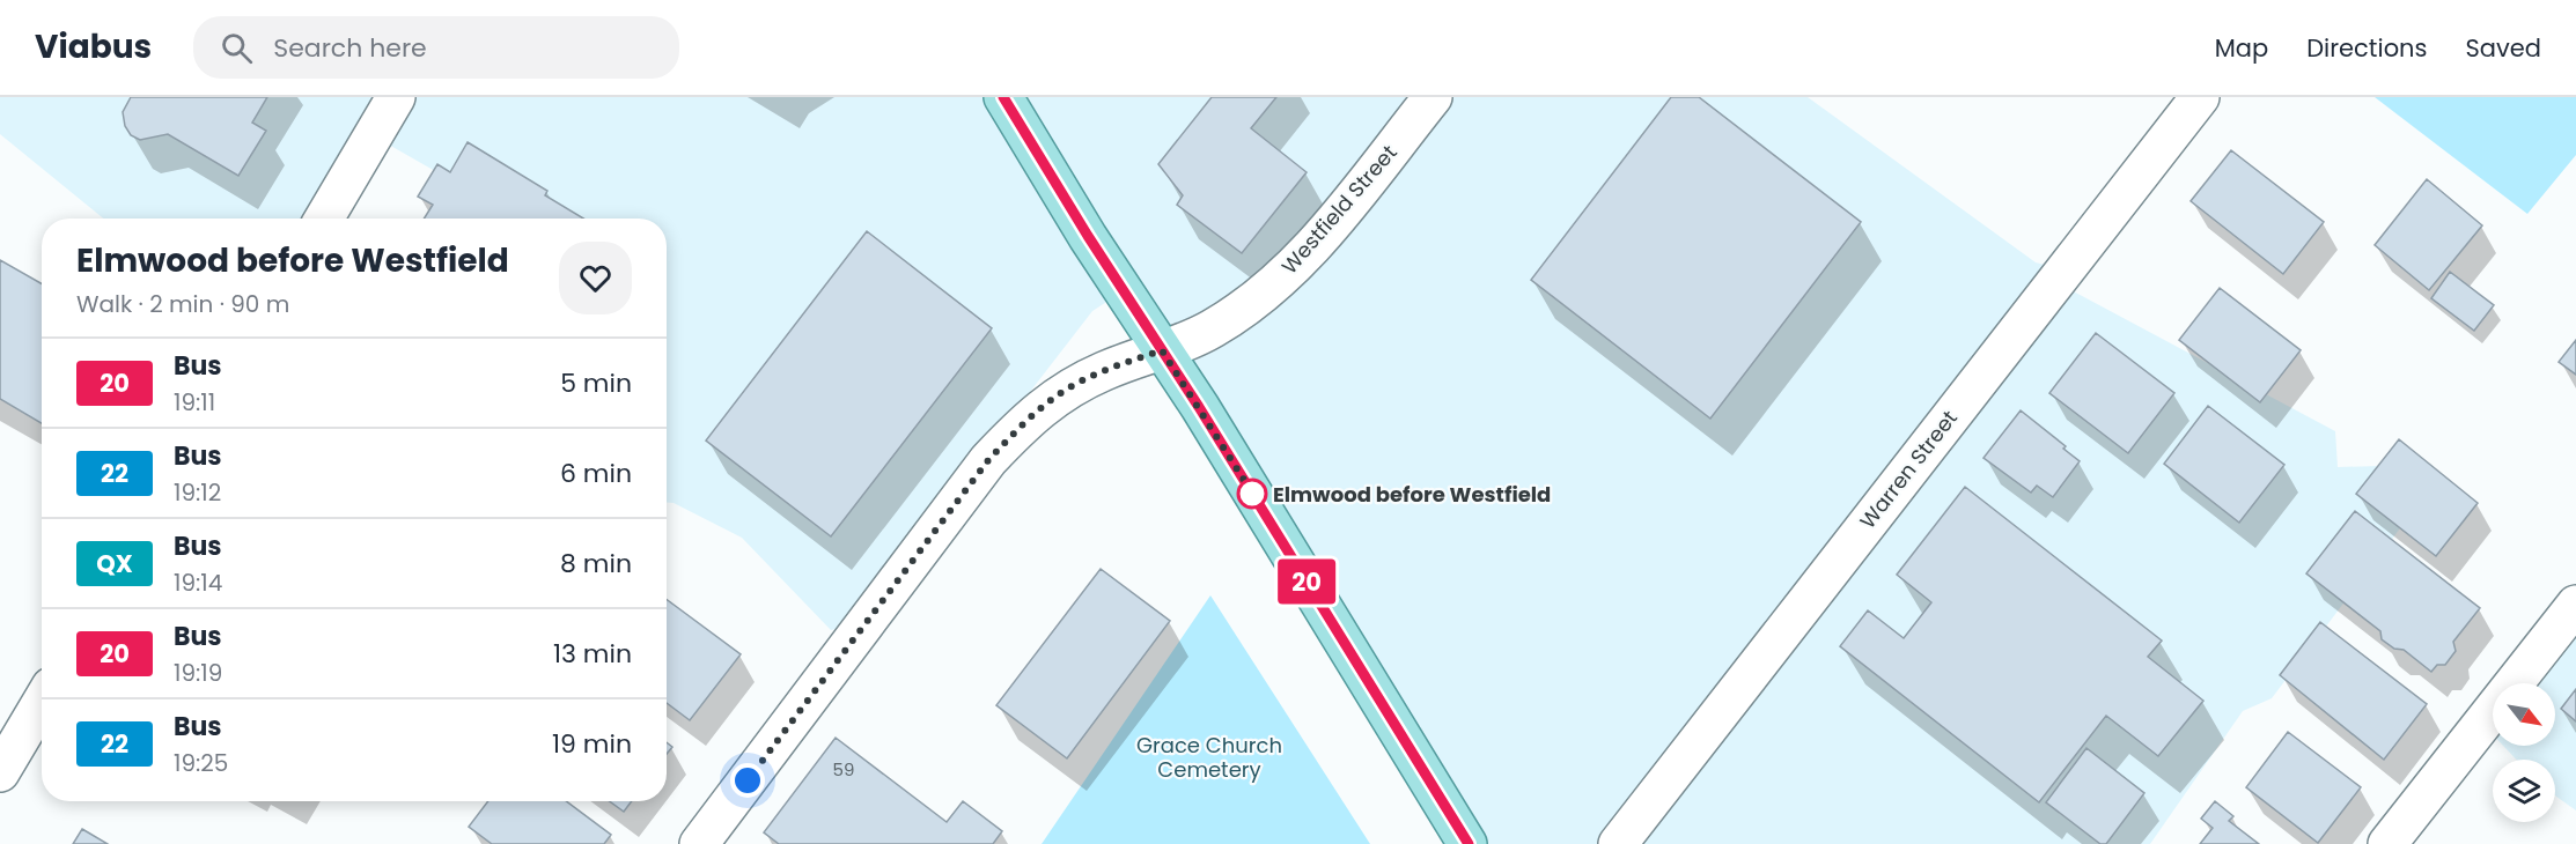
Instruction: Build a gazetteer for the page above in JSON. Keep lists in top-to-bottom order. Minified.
{"streets":{"street":["Westfield Street","Warren Street"]},"parks":["Grace Church Cemetery"],"places":["Elmwood before Westfield"],"lines":["bus line 20"],"house_numbers":["59"],"north":"bottom right","page":{"header":"Viabus","search":"Search here","nav":["Map","Directions","Saved"],"on_map":"20","heading":["Elmwood before Westfield","Walk · 2 min · 90 m"],"list":[{"mark":"20","name":"Bus","note":"19:11","value":"5 min"},{"mark":"22","name":"Bus","note":"19:12","value":"6 min"},{"mark":"QX","name":"Bus","note":"19:14","value":"8 min"},{"mark":"20","name":"Bus","note":"19:19","value":"13 min"},{"mark":"22","name":"Bus","note":"19:25","value":"19 min"}]}}
